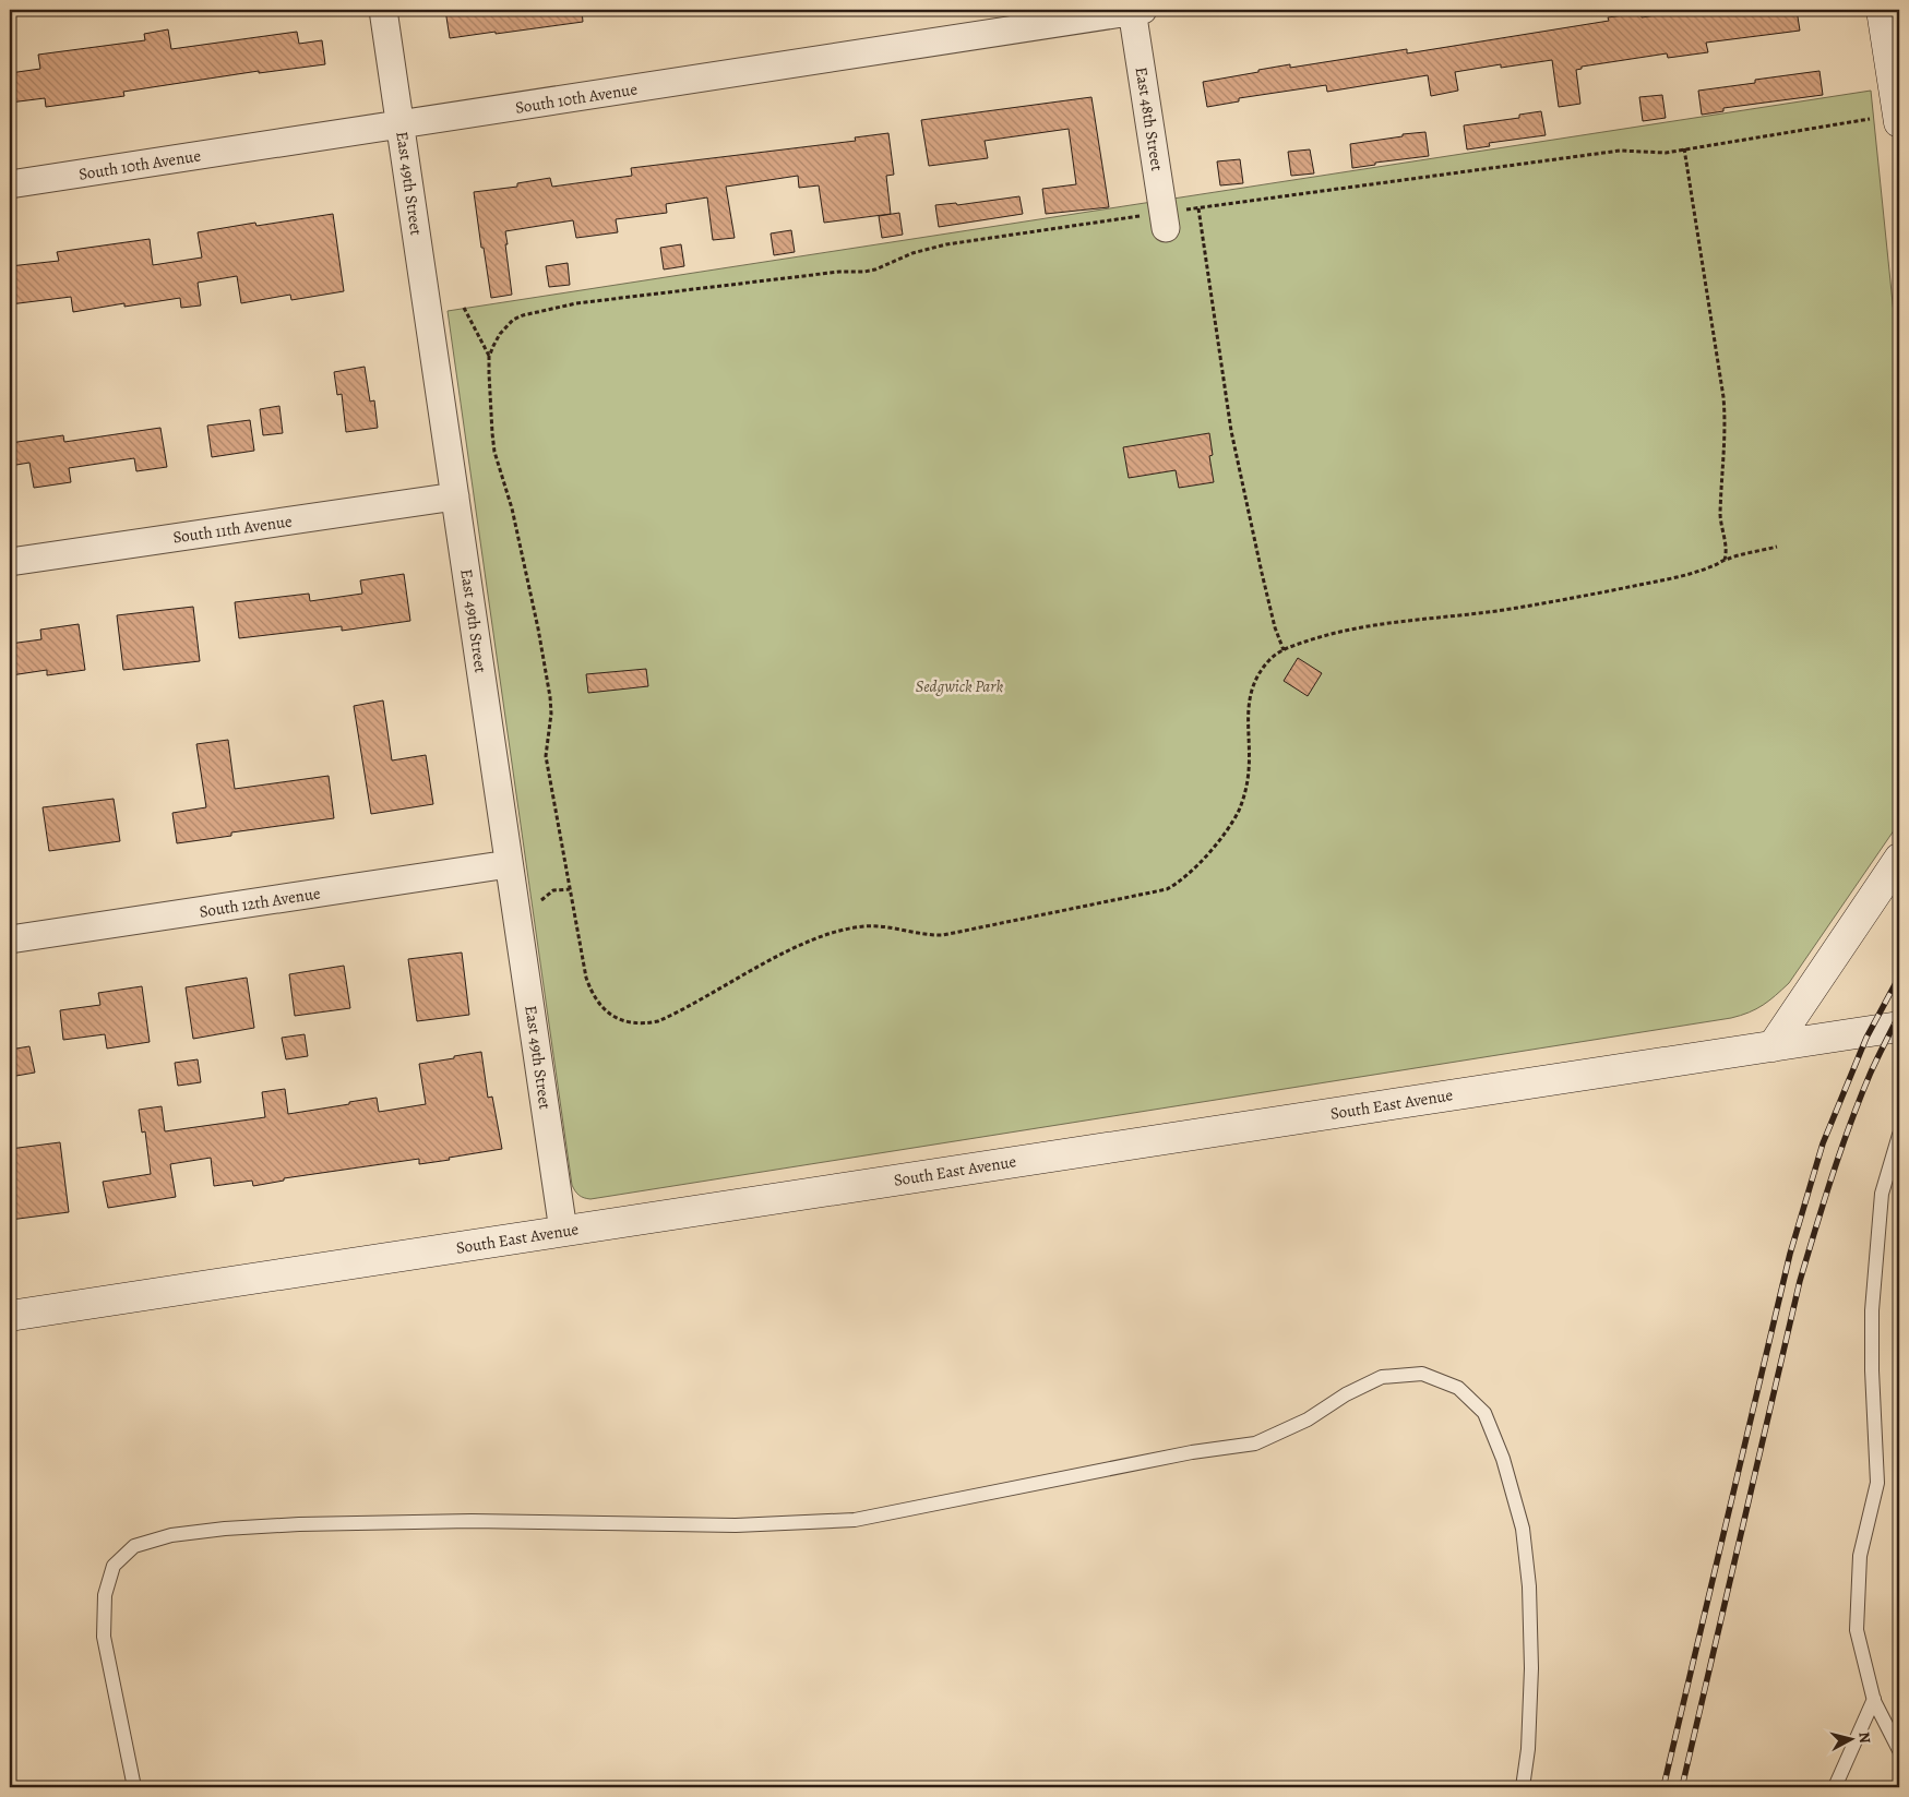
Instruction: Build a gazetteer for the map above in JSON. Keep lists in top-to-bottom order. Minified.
{"streets":{"main road":["South East Avenue"],"street":["South 10th Avenue","East 48th Street","East 49th Street","South 11th Avenue","South 12th Avenue"]},"crossings":[["South 10th Avenue","East 48th Street"],["South 10th Avenue","East 49th Street"],["East 49th Street","South 11th Avenue"],["East 49th Street","South 12th Avenue"],["East 49th Street","South East Avenue"]],"parks":["Sedgwick Park"],"north":"right"}
